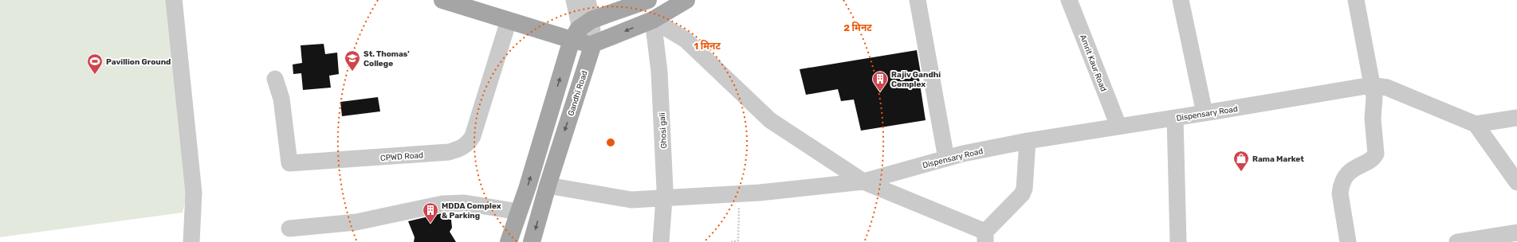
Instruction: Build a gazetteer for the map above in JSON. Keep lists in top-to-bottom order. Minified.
{"streets":{"main road":["Gandhi Road"],"street":["Amrit Kaur Road","Dispensary Road","Ghosi gali","CPWD Road"]},"crossings":[["Amrit Kaur Road","Dispensary Road"],["Gandhi Road","Dispensary Road"],["Dispensary Road","Ghosi gali"]],"places":{"school or university":["St. Thomas' College"],"sports":["Pavillion Ground"],"building":["Rajiv Gandhi Complex","MDDA Complex & Parking"],"shop":["Rama Market"]},"rings":["2 मिनट","1 मिनट"]}
